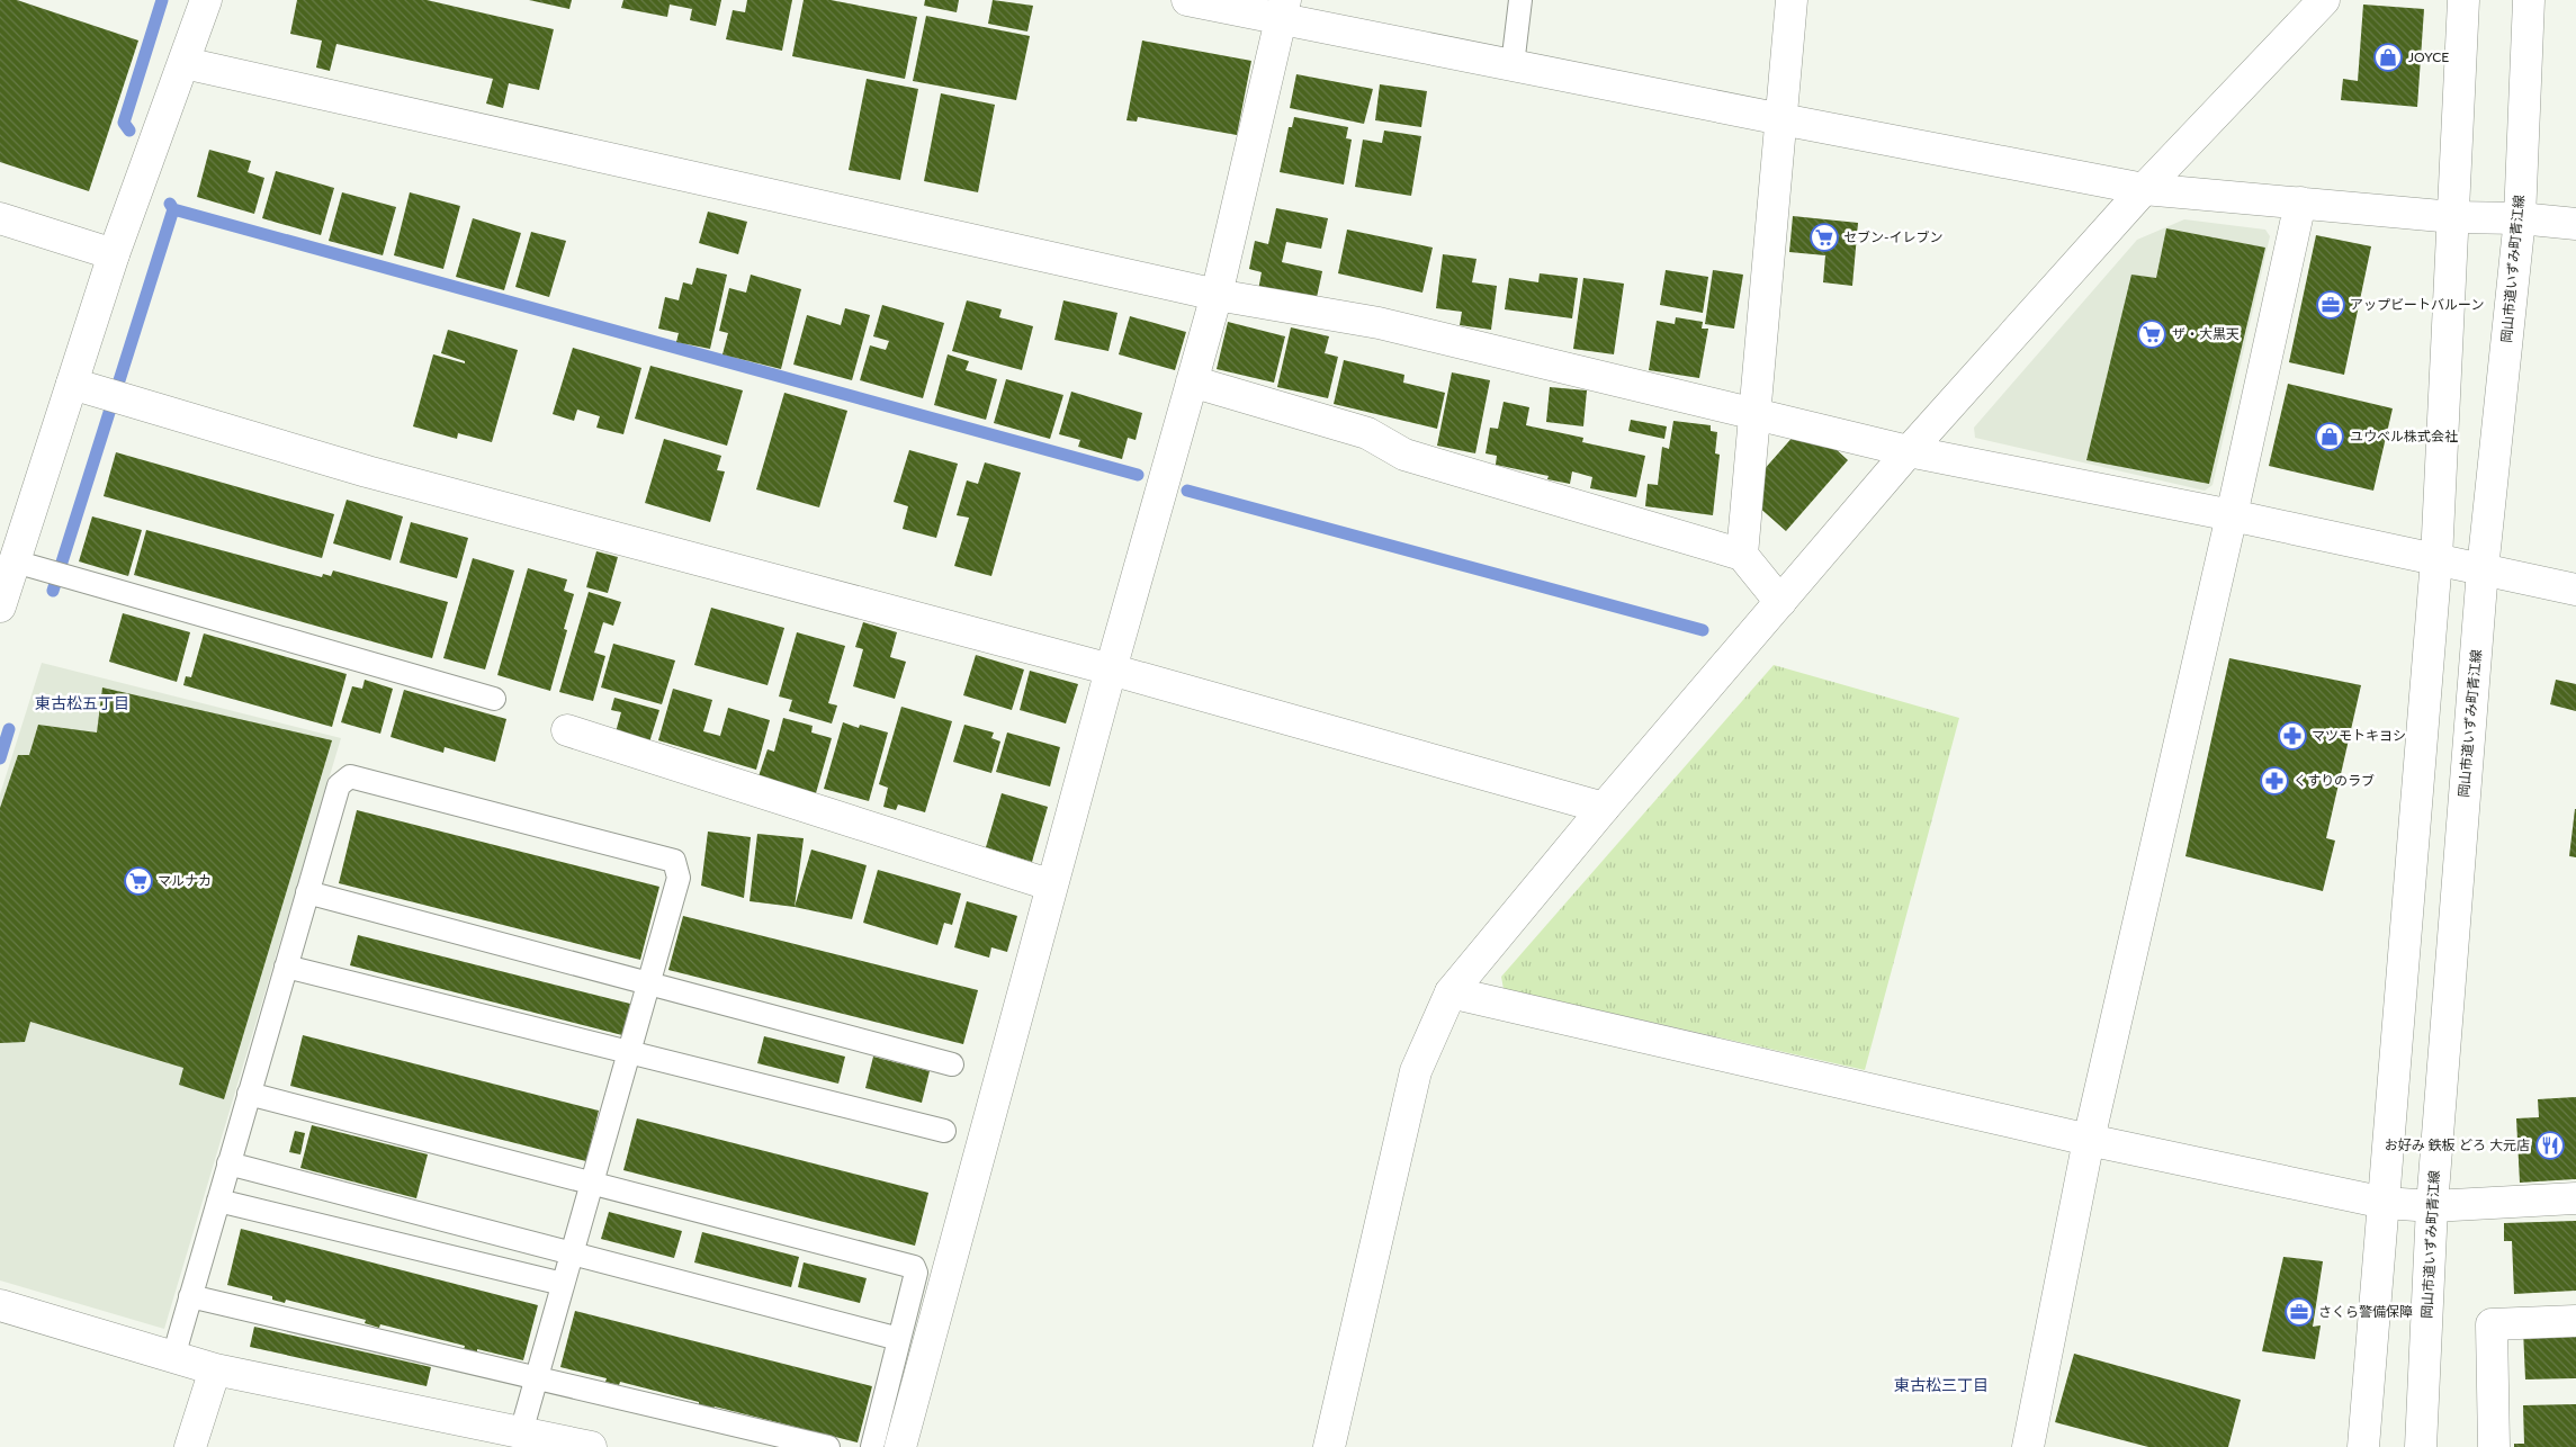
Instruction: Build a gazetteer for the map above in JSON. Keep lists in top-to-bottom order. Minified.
{"streets":{"street":["岡山市道いずみ町青江線"]},"districts":["東古松五丁目","東古松三丁目"],"places":{"shop":["JOYCE","ユウベル株式会社"],"supermarket":["セブン-イレブン","ザ・大黒天","マルナカ"],"office":["アップビートバルーン","さくら警備保障"],"pharmacy":["マツモトキヨシ","くすりのラブ"],"restaurant":["お好み 鉄板 どろ 大元店"]}}
